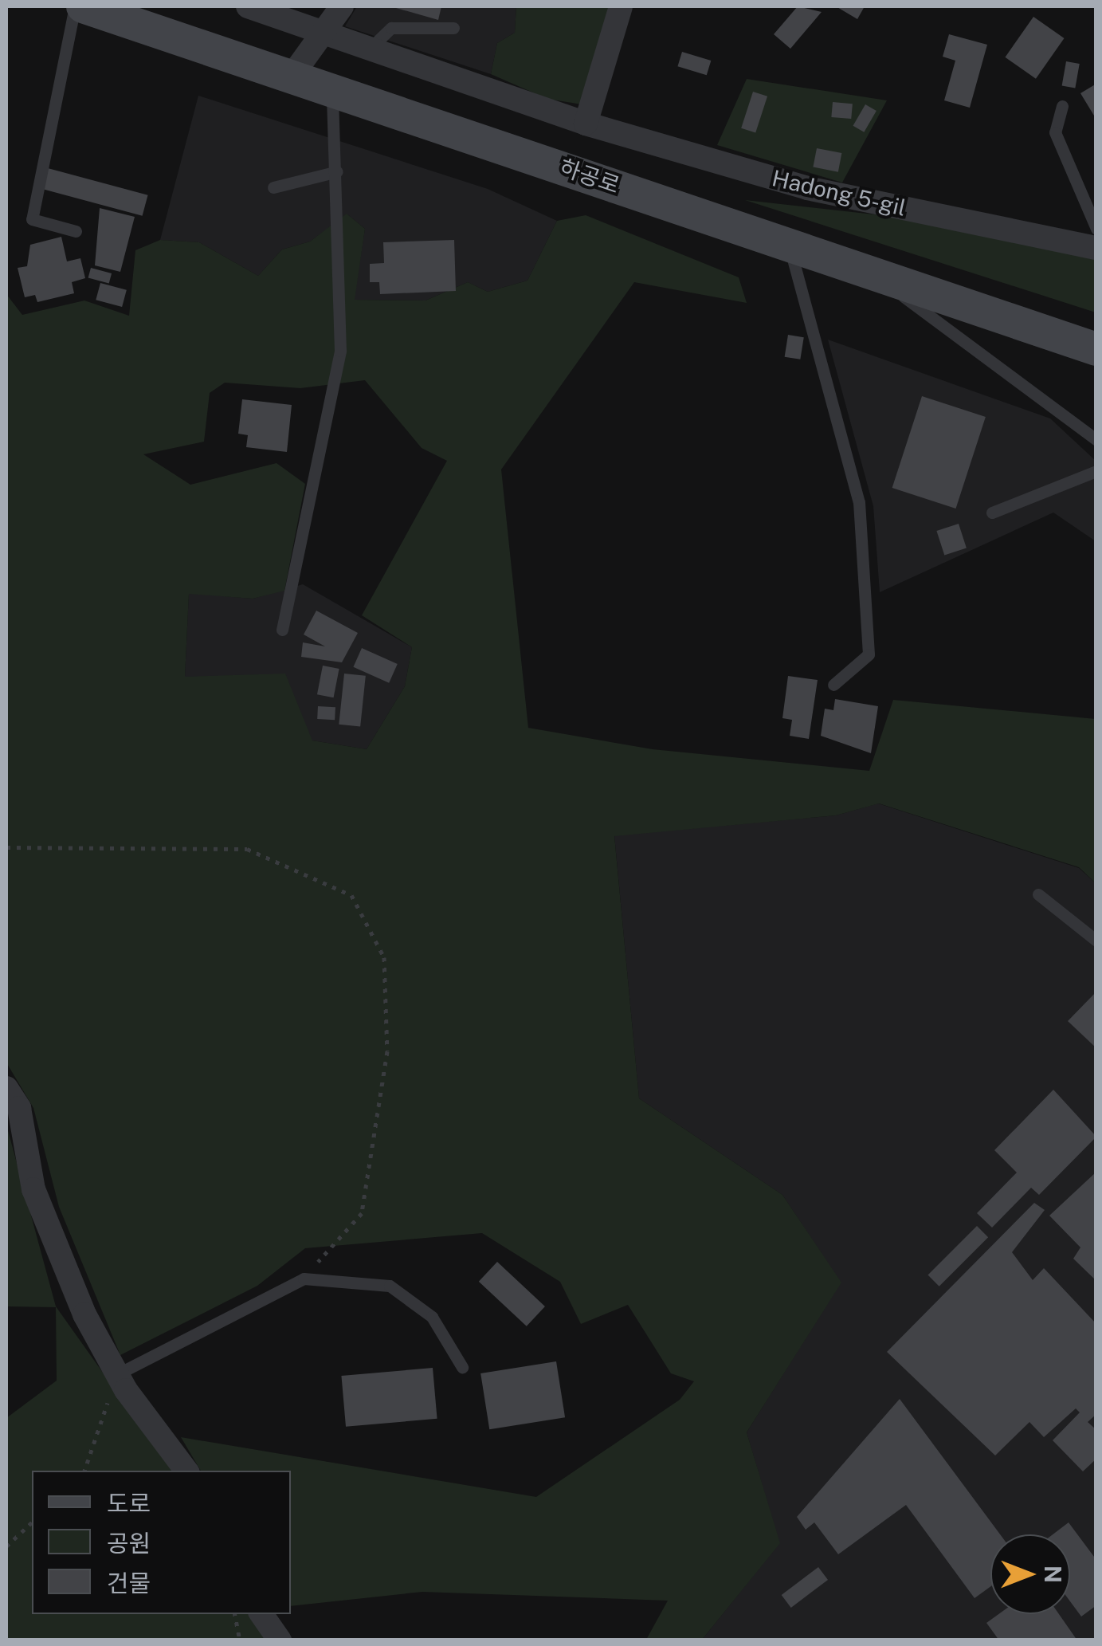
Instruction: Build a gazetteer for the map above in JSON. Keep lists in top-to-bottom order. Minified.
{"streets":{"main road":["하공로"],"street":["Hadong 5-gil"]},"legend":["도로","공원","건물"],"north":"right"}
